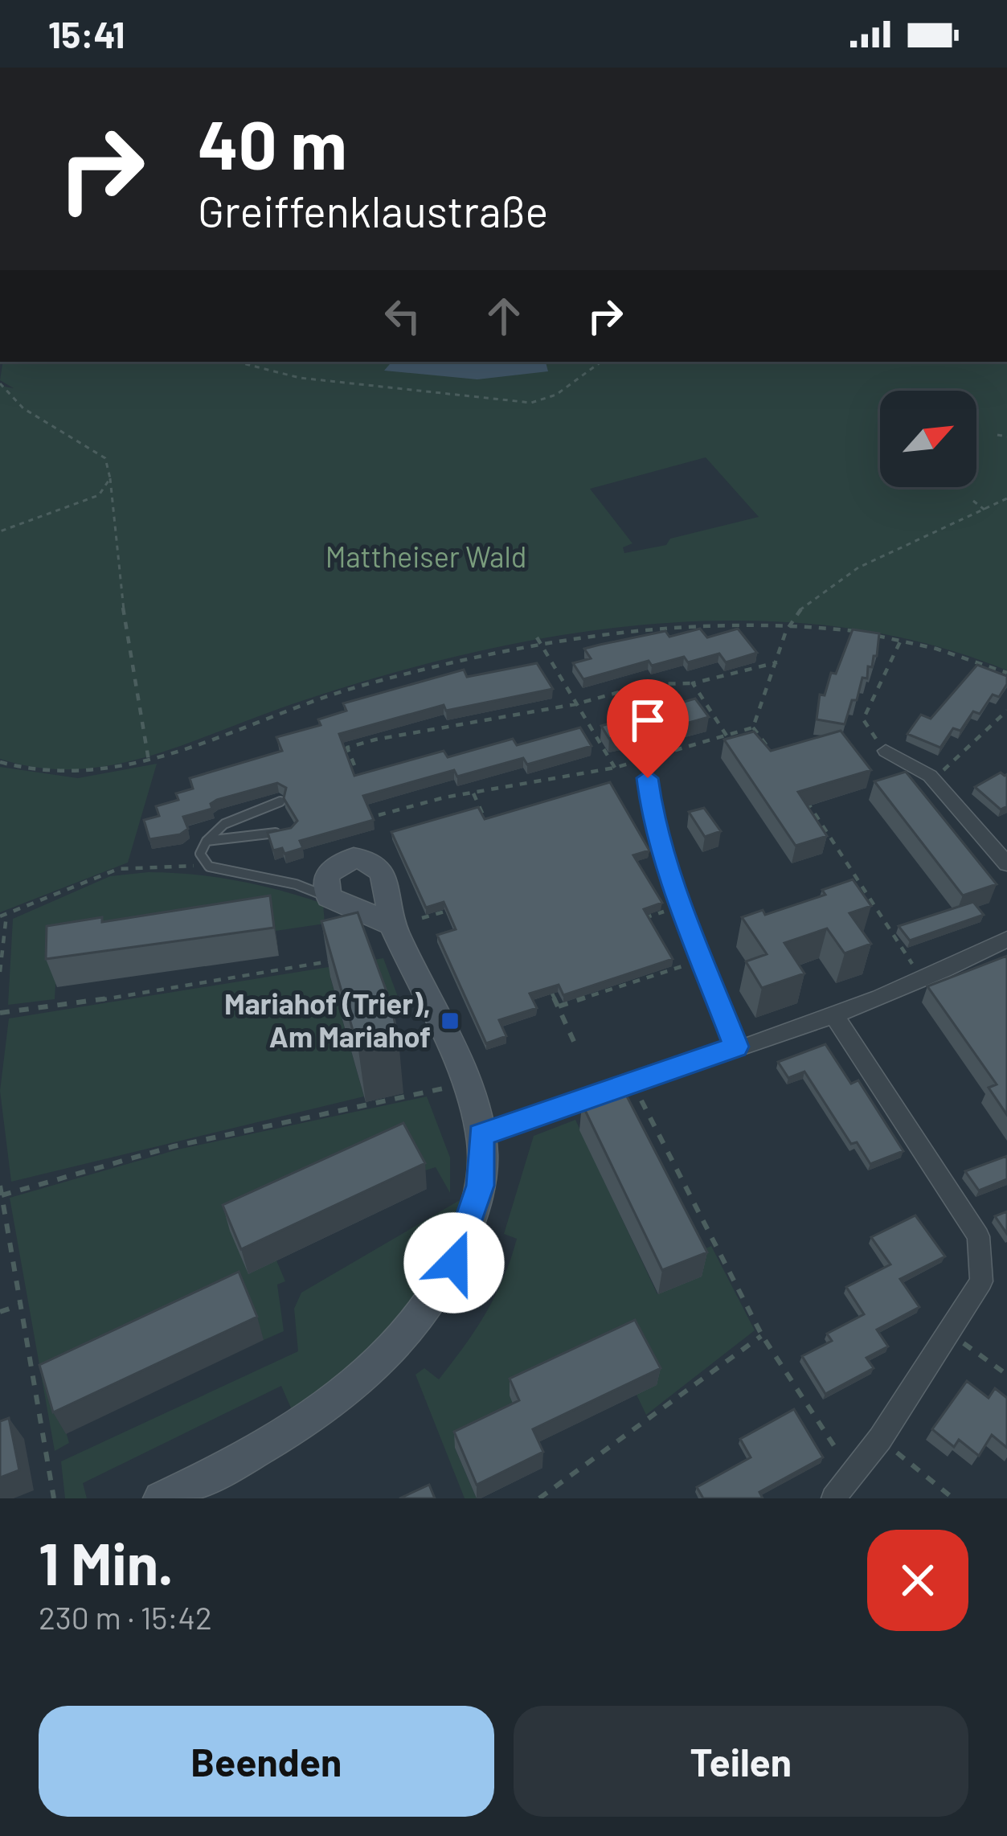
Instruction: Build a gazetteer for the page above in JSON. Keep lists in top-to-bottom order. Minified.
{"parks":["Mattheiser Wald"],"places":{"transit":["Mariahof (Trier), Am Mariahof"]},"north":"top right","page":{"status":"15:41","turn":["40 m","Greiffenklaustraße"],"heading":["1 Min.","230 m · 15:42"],"buttons":["Beenden","Teilen"]}}
